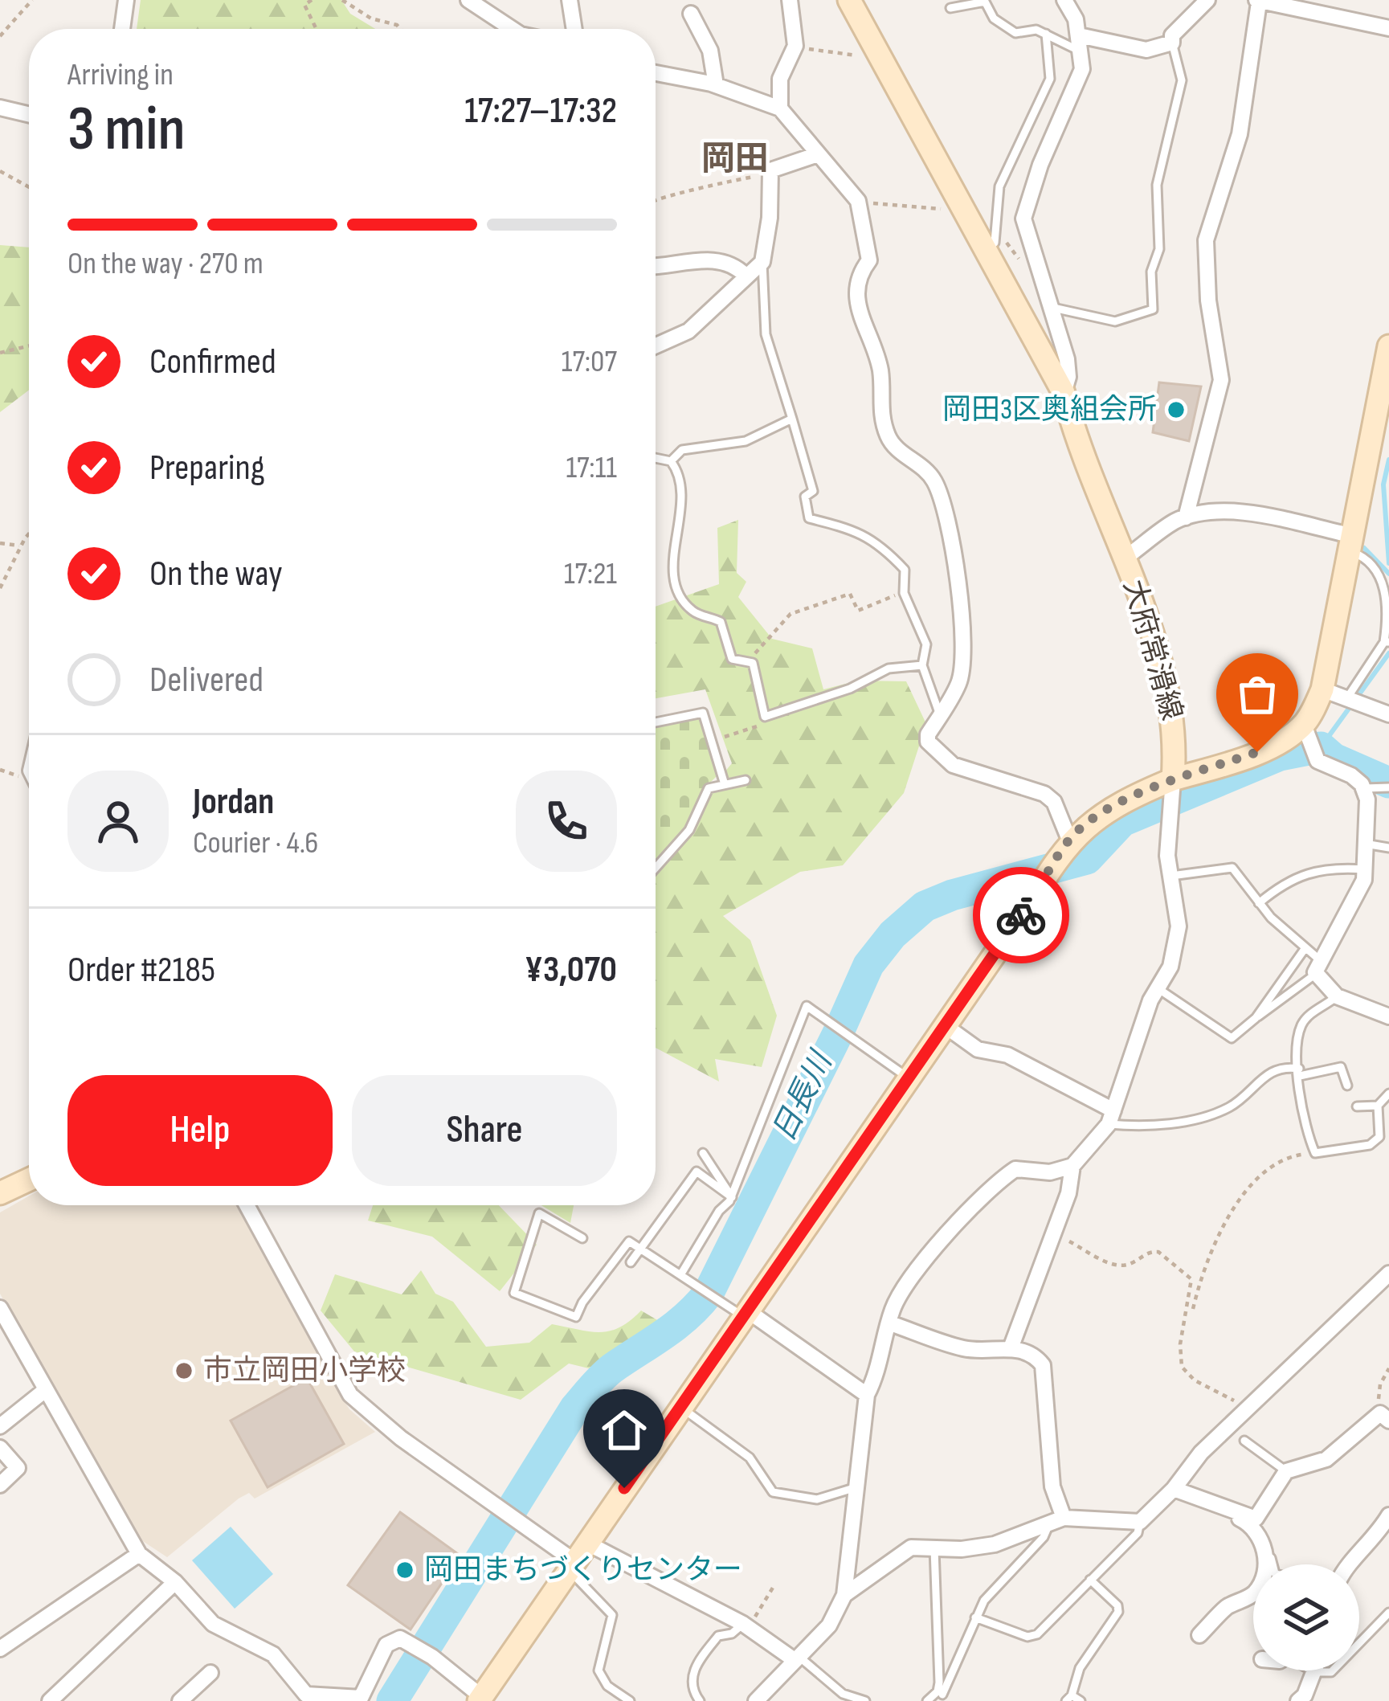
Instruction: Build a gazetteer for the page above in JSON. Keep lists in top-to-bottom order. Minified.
{"streets":{"main road":["大府常滑線"]},"districts":["岡田"],"water":["日長川"],"places":["岡田3区奥組会所","市立岡田小学校","岡田まちづくりセンター"],"page":{"heading":["3 min","Arriving in","17:27–17:32"],"panel":["Jordan","Courier · 4.6","Order #2185","¥3,070"],"bar":"On the way · 270 m","list":[["Confirmed","17:07"],["Preparing","17:11"],["On the way","17:21"],"Delivered"],"buttons":["Help","Share"]}}
